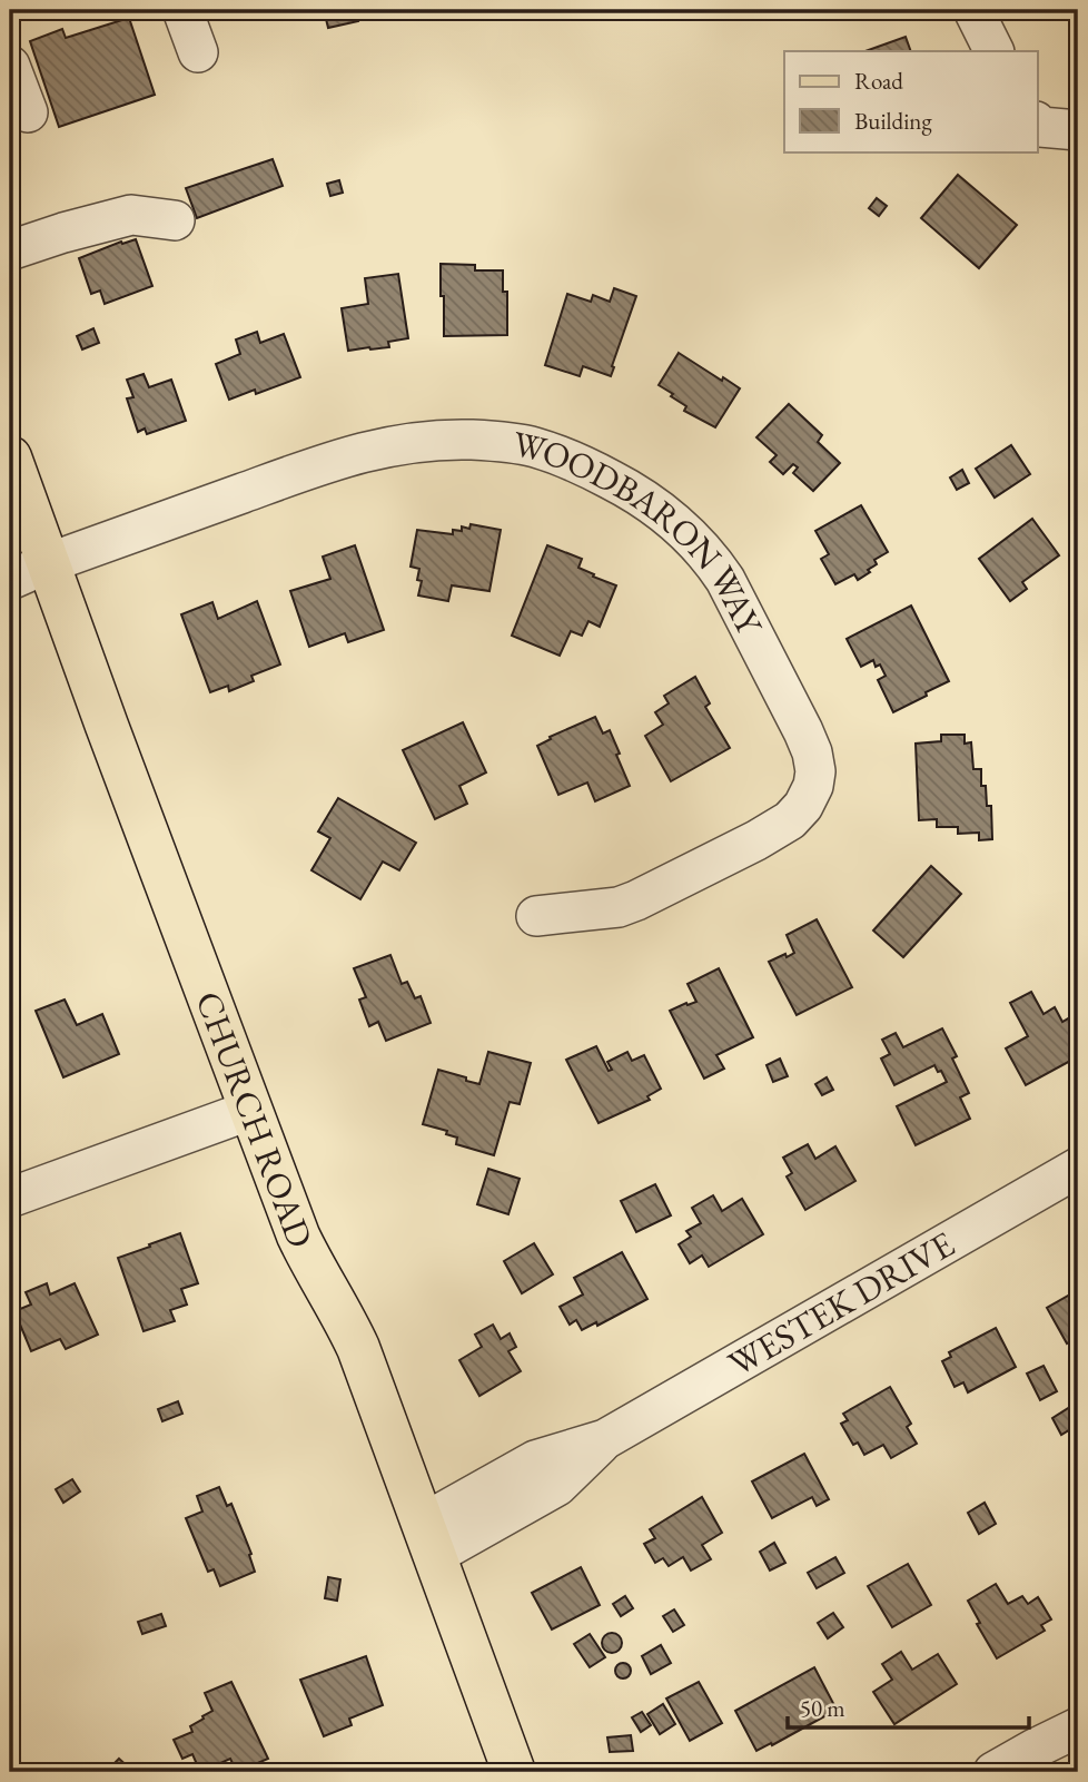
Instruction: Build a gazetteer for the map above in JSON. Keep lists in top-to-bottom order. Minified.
{"streets":{"main road":["CHURCH ROAD"],"street":["WOODBARON WAY","WESTEK DRIVE"]},"crossings":[["WOODBARON WAY","CHURCH ROAD"],["CHURCH ROAD","WESTEK DRIVE"]],"legend":["Road","Building"],"scale_bar":"50 m"}
